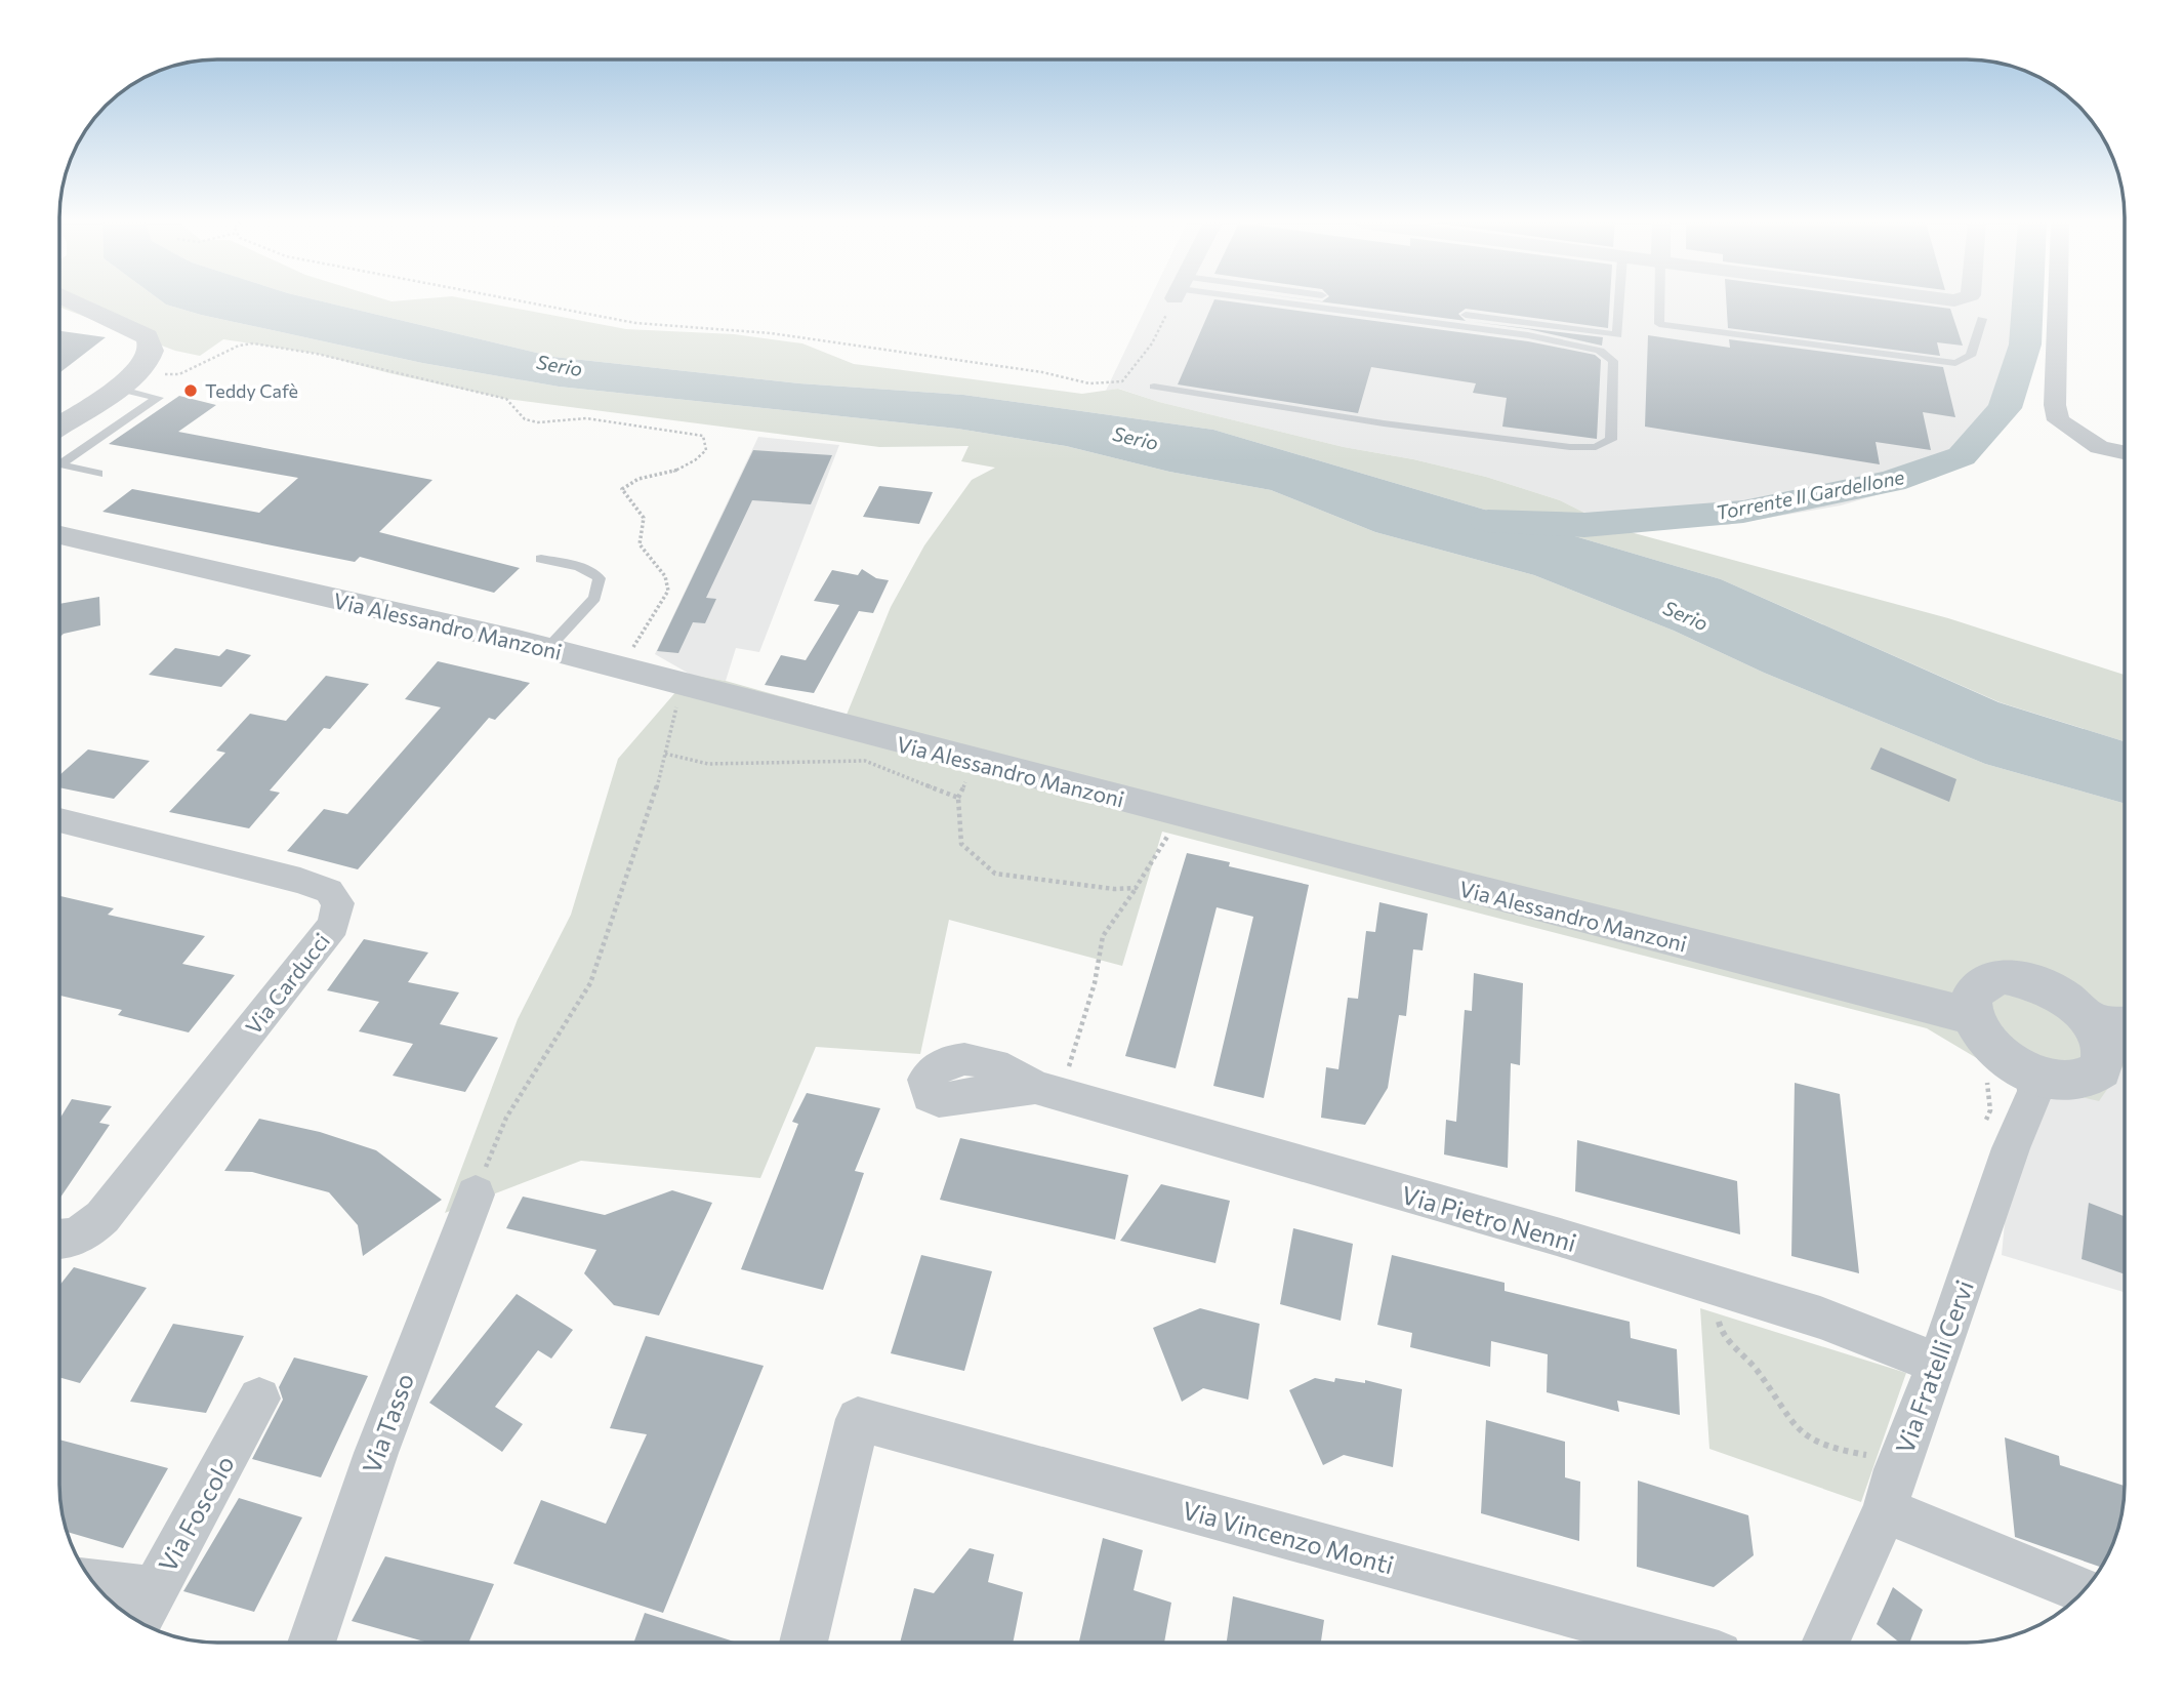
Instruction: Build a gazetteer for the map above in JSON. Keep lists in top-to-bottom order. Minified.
{"streets":{"street":["Via Alessandro Manzoni","Via Carducci","Via Pietro Nenni","Via Fratelli Cervi","Via Tasso","Via Foscolo","Via Vincenzo Monti"]},"crossings":[["Via Alessandro Manzoni","Via Fratelli Cervi"],["Via Pietro Nenni","Via Fratelli Cervi"]],"water":["Serio","Torrente Il Gardellone"],"places":["Teddy Cafè"]}
